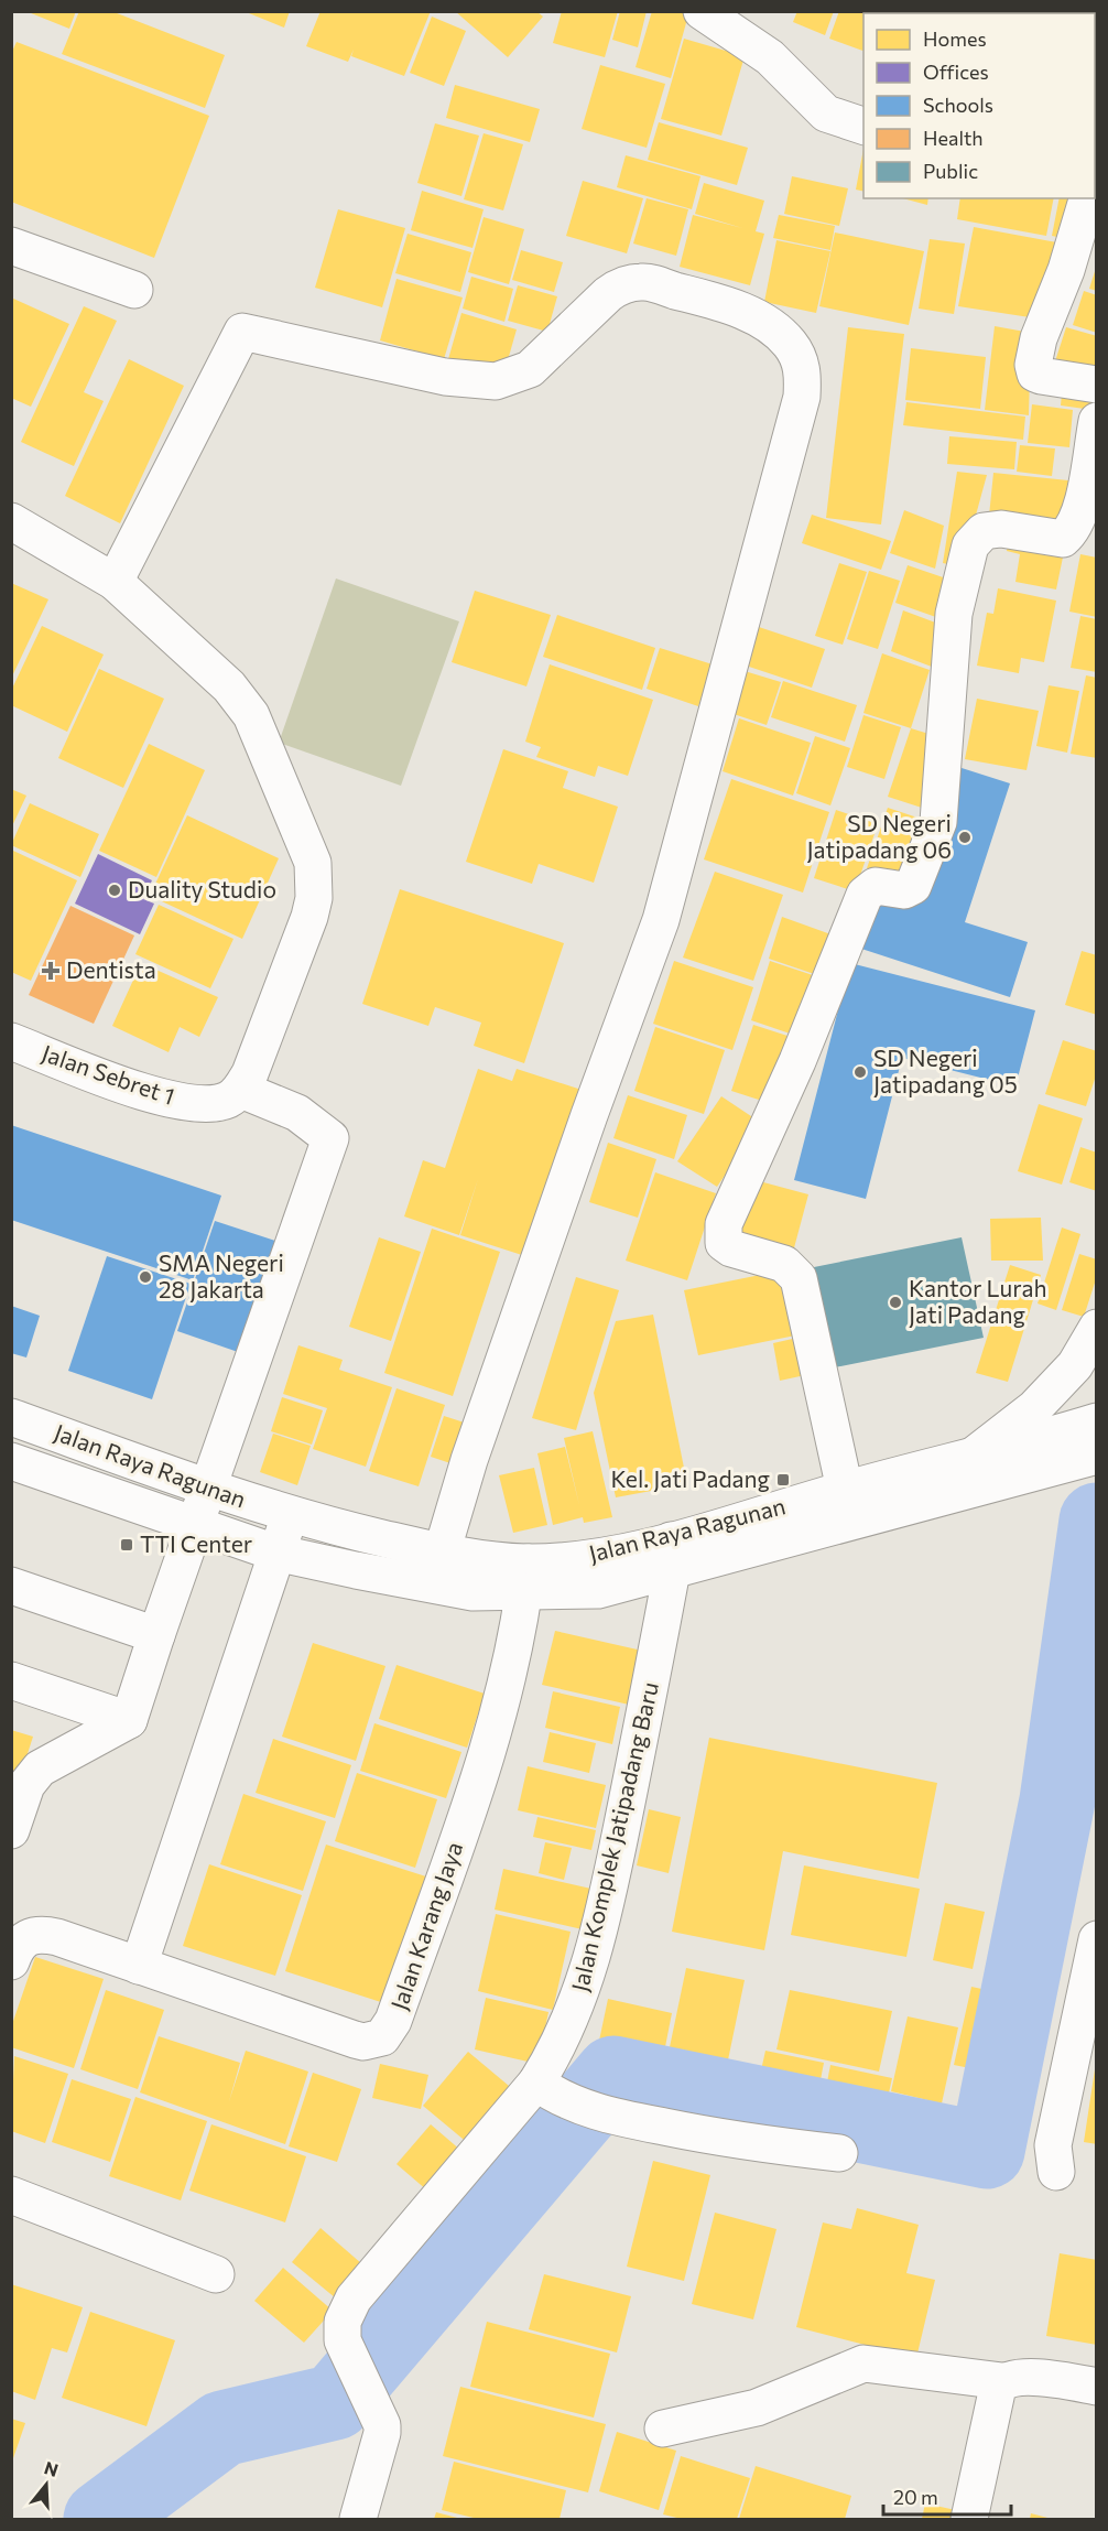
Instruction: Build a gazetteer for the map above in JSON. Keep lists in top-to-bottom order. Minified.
{"streets":{"street":["Jalan Sebret 1","Jalan Raya Ragunan","Jalan Komplek Jatipadang Baru","Jalan Karang Jaya"]},"crossings":[["Jalan Raya Ragunan","Jalan Komplek Jatipadang Baru"],["Jalan Raya Ragunan","Jalan Karang Jaya"]],"places":{"other":["SD Negeri Jatipadang 06","Duality Studio","SD Negeri Jatipadang 05","SMA Negeri 28 Jakarta","Kantor Lurah Jati Padang"],"health":["Dentista"],"transit":["Kel. Jati Padang","TTI Center"]},"legend":["Homes","Offices","Schools","Health","Public"],"scale_bar":"20 m","north":"top"}
